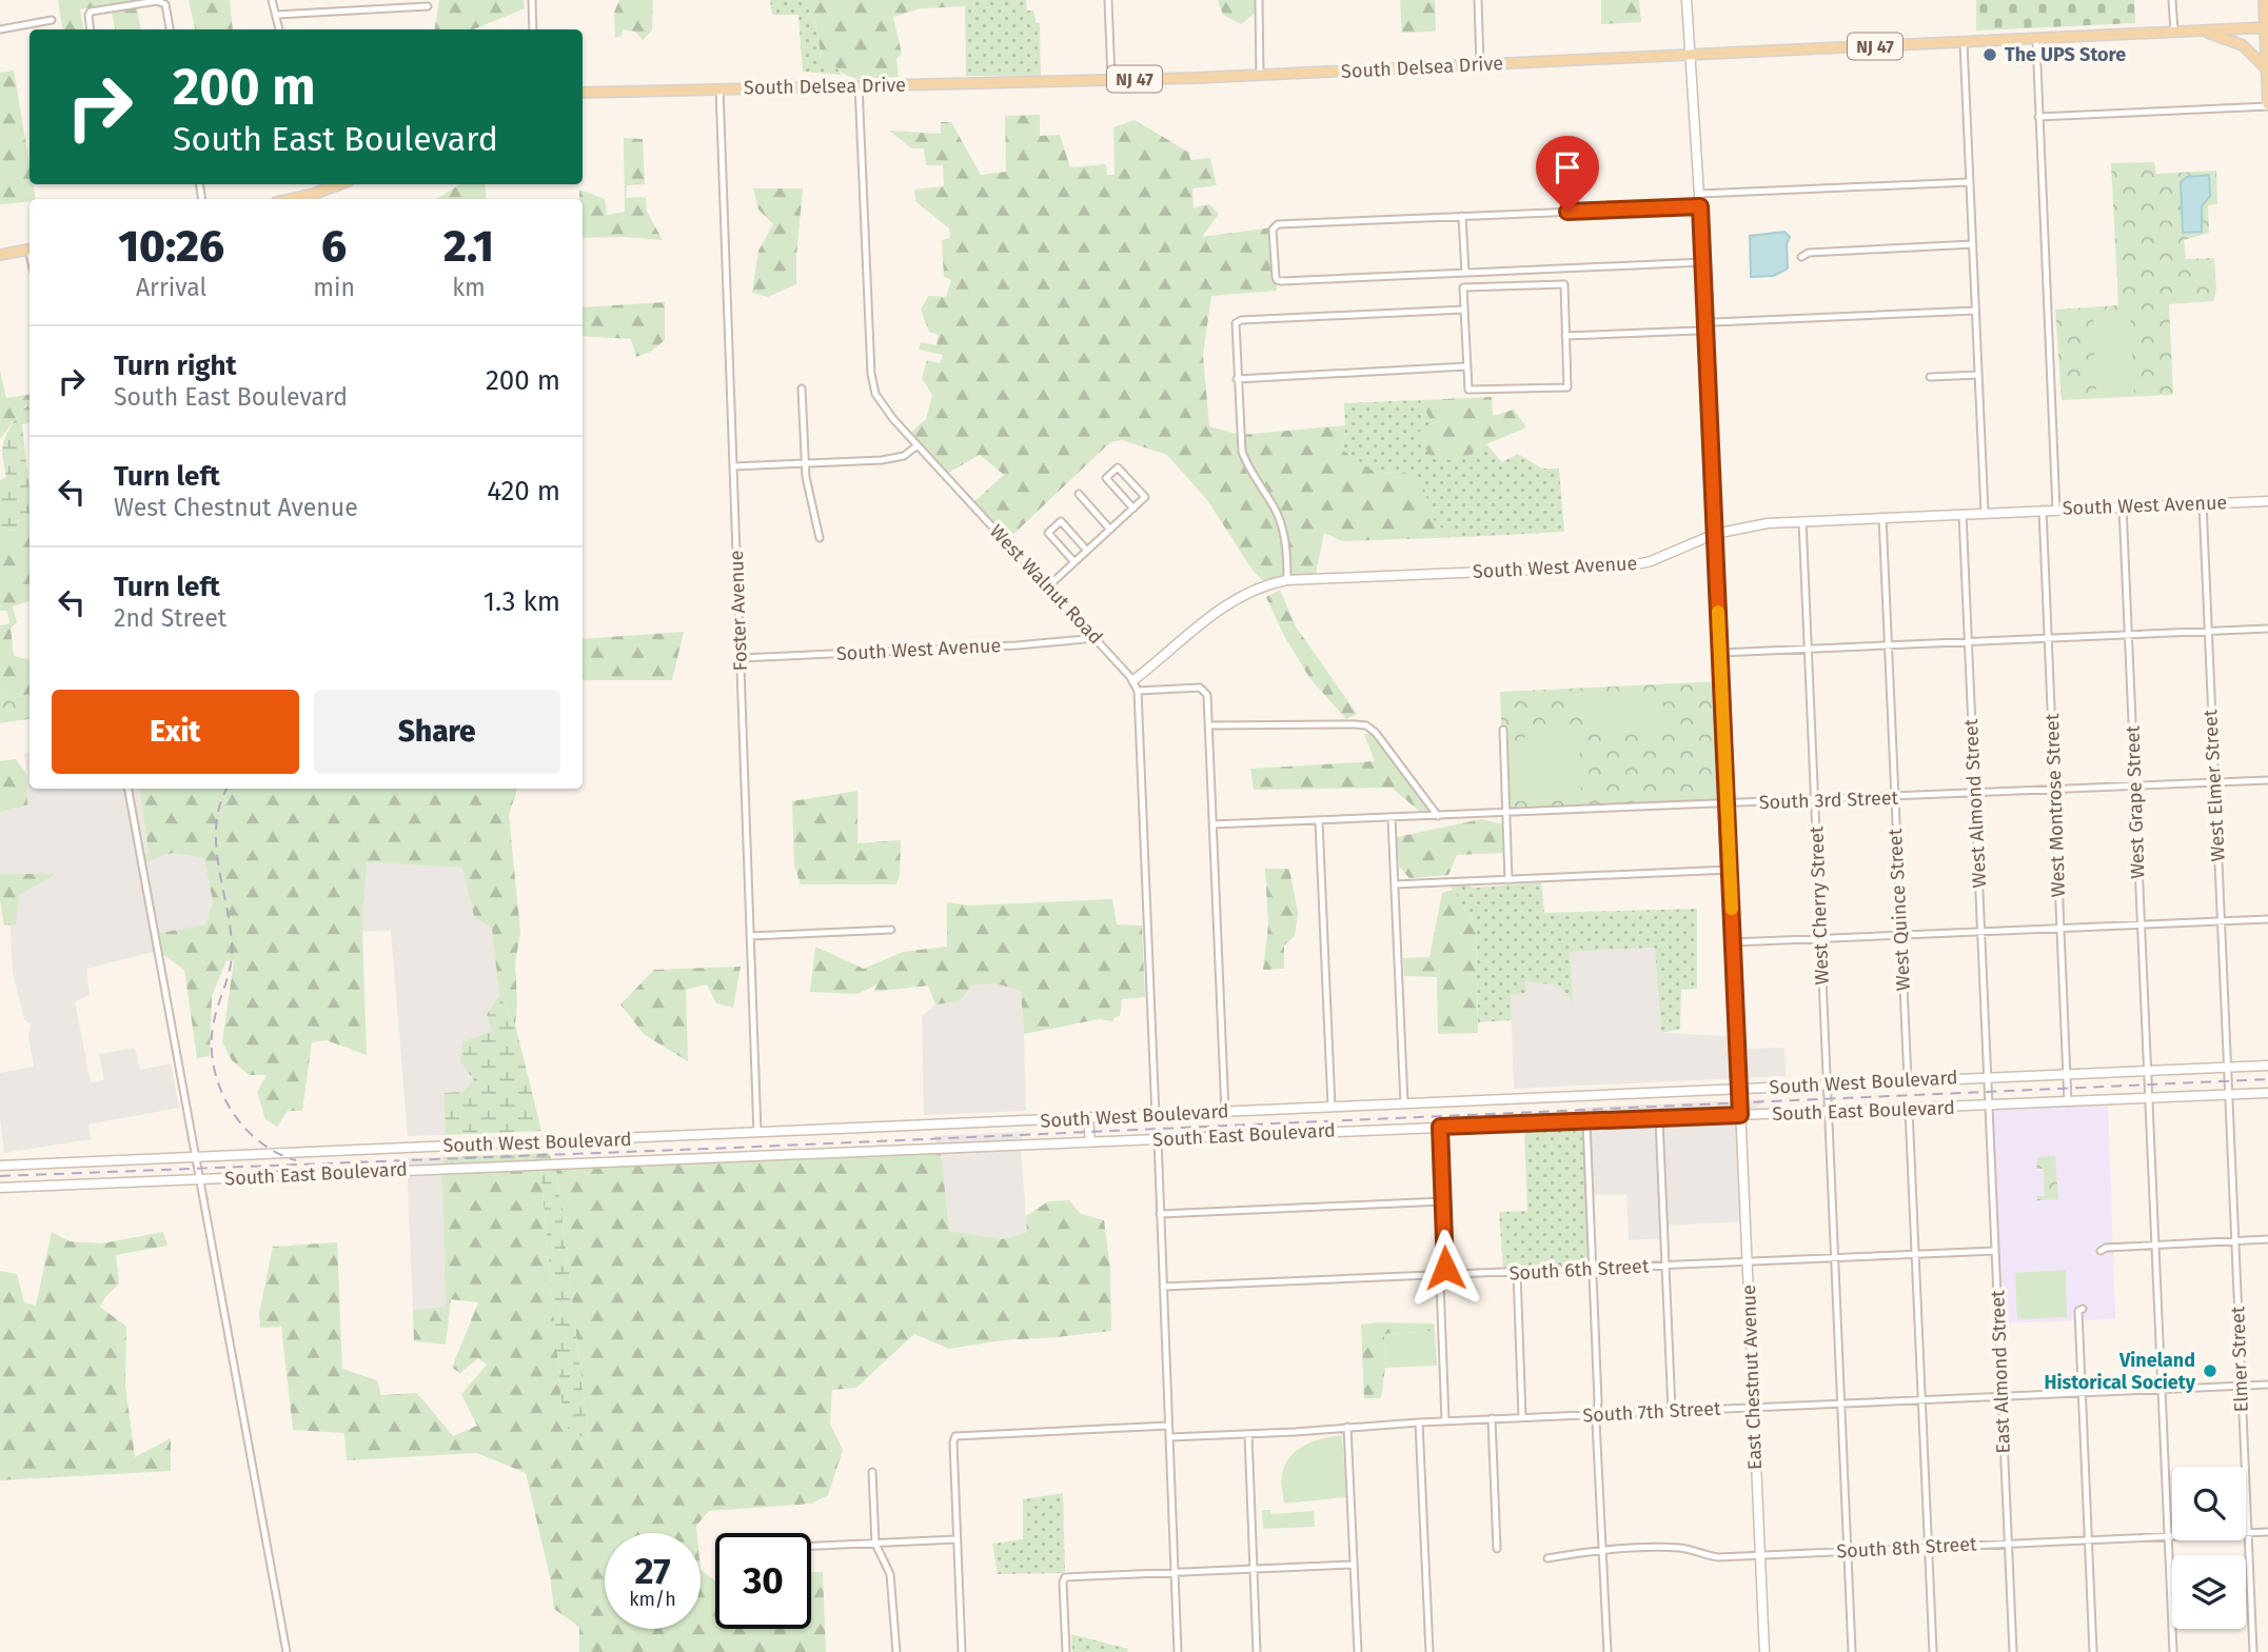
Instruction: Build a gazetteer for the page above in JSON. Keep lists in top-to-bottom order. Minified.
{"streets":{"main road":["NJ 47","South Delsea Drive","South West Avenue","South West Boulevard","South East Boulevard","East Chestnut Avenue"],"street":["West Walnut Road","Foster Avenue","West Elmer Street","South 3rd Street","West Grape Street","West Almond Street","West Montrose Street","West Cherry Street","West Quince Street","South 6th Street","Elmer Street","East Almond Street","South 7th Street","South 8th Street"]},"crossings":[["South Delsea Drive","West Walnut Road"],["South Delsea Drive","Foster Avenue"],["South Delsea Drive","East Chestnut Avenue"],["South West Avenue","West Walnut Road"],["South West Avenue","Foster Avenue"],["South West Avenue","West Elmer Street"],["South West Avenue","West Grape Street"],["South West Avenue","West Almond Street"],["South West Avenue","West Montrose Street"],["South West Avenue","West Cherry Street"],["South West Avenue","West Quince Street"],["South West Avenue","East Chestnut Avenue"],["West Walnut Road","South West Boulevard"],["Foster Avenue","South West Boulevard"],["West Elmer Street","South 3rd Street"],["West Elmer Street","South West Boulevard"],["West Elmer Street","Elmer Street"],["South 3rd Street","West Grape Street"],["South 3rd Street","West Almond Street"],["South 3rd Street","West Montrose Street"],["South 3rd Street","West Cherry Street"],["South 3rd Street","West Quince Street"],["South 3rd Street","East Chestnut Avenue"],["West Grape Street","South West Boulevard"],["West Grape Street","South East Boulevard"],["West Grape Street","South 7th Street"],["West Grape Street","South 8th Street"],["West Almond Street","South West Boulevard"],["West Almond Street","East Almond Street"],["West Montrose Street","South West Boulevard"],["West Montrose Street","South East Boulevard"],["West Cherry Street","South West Boulevard"],["West Cherry Street","South East Boulevard"],["West Cherry Street","South 6th Street"],["West Cherry Street","South 7th Street"],["West Cherry Street","South 8th Street"],["West Quince Street","South West Boulevard"],["South West Boulevard","Elmer Street"],["South West Boulevard","East Chestnut Avenue"],["South East Boulevard","Elmer Street"],["South East Boulevard","East Almond Street"],["South East Boulevard","East Chestnut Avenue"],["South 6th Street","East Almond Street"],["South 6th Street","East Chestnut Avenue"],["Elmer Street","South 7th Street"],["Elmer Street","South 8th Street"],["East Almond Street","South 7th Street"],["East Almond Street","South 8th Street"],["East Chestnut Avenue","South 7th Street"],["East Chestnut Avenue","South 8th Street"]],"places":["The UPS Store","Vineland Historical Society"],"page":{"turn":["200 m","South East Boulevard"],"eta":["10:26","Arrival","6","min","2.1","km"],"list":[{"name":"Turn right","note":"South East Boulevard","value":"200 m"},{"name":"Turn left","note":"West Chestnut Avenue","value":"420 m"},{"name":"Turn left","note":"2nd Street","value":"1.3 km"}],"buttons":["Exit","Share"],"speed":"27 km/h","limit":"30"}}
